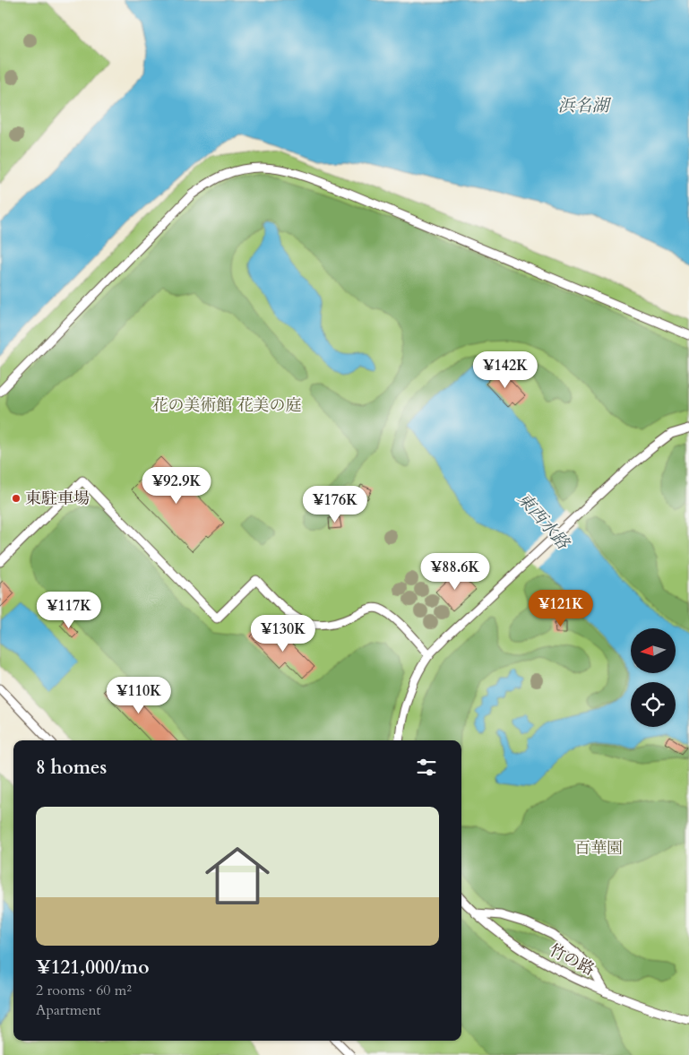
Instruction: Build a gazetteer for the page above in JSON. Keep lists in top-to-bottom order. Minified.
{"streets":{"lane":["竹の路"]},"water":["浜名湖","東西水路"],"parks":["花の美術館 花美の庭","百華園"],"places":["東駐車場"],"north":"left","page":{"price":["¥142K","¥92.9K","¥176K","¥88.6K","¥121K","¥117K","¥130K","¥110K"],"heading":"8 homes","list":[{"name":"¥121,000/mo","note":"2 rooms · 60 m² · Apartment"}]}}
